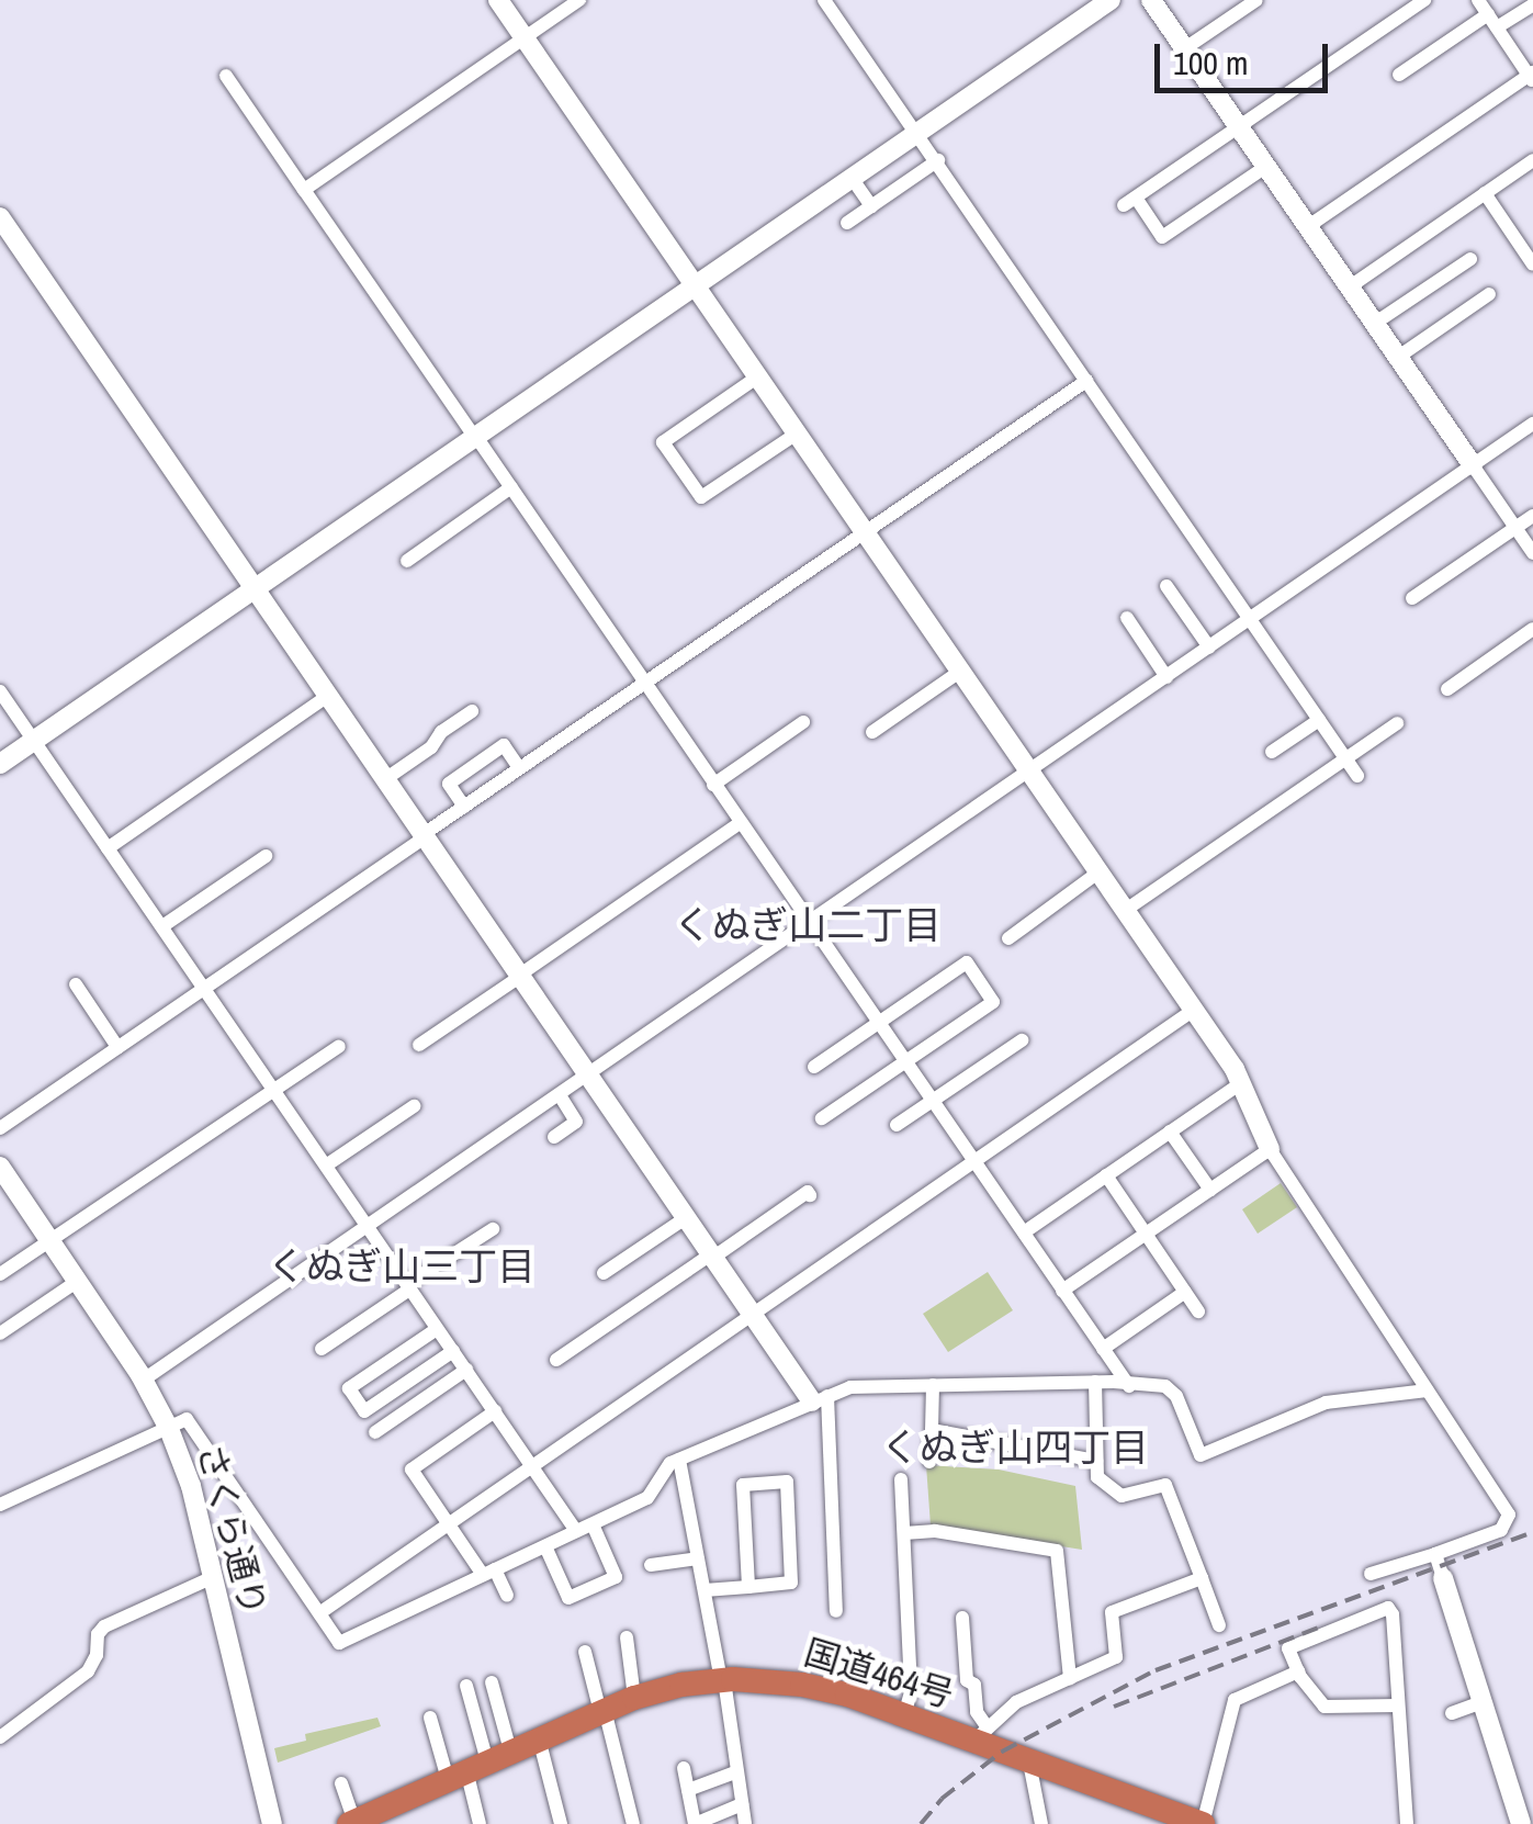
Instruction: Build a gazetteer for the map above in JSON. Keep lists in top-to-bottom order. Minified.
{"streets":{"highway":["国道464号"],"street":["さくら通り"]},"districts":["くぬぎ山二丁目","くぬぎ山三丁目","くぬぎ山四丁目"],"scale_bar":"100 m"}
